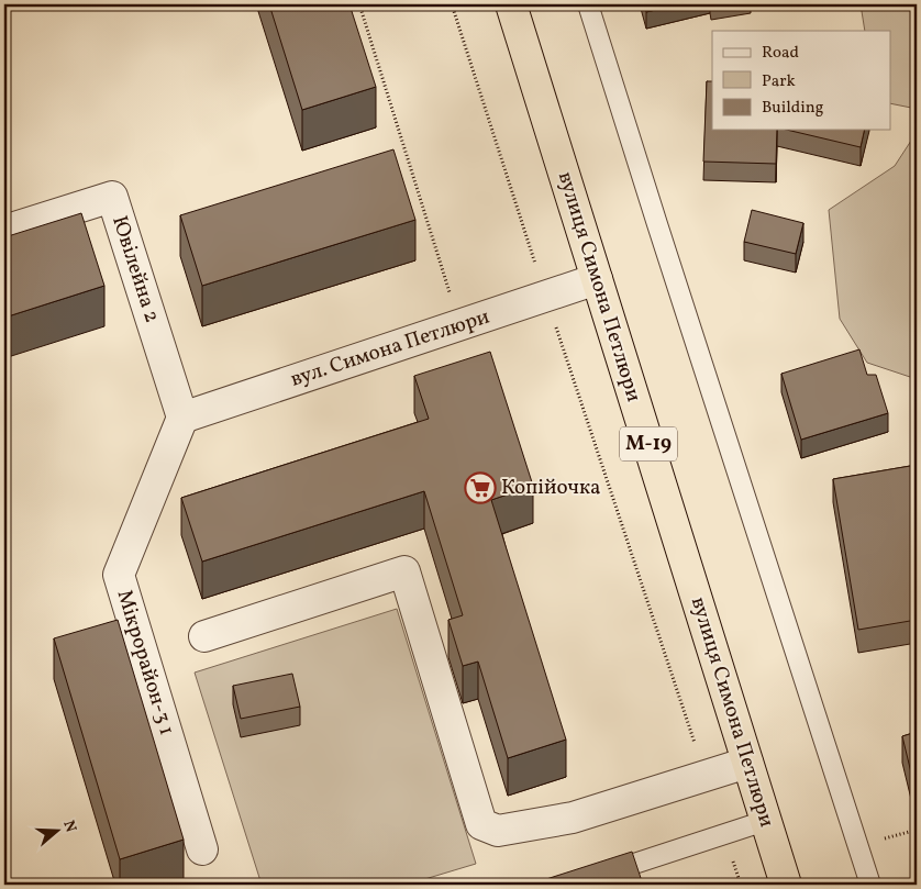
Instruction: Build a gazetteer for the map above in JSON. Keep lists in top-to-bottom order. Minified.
{"streets":{"highway":["вулиця Симона Петлюри","М-19"],"street":["Ювілейна 2","вул. Симона Петлюри","Мікрорайон-3 1"]},"crossings":[["Ювілейна 2","вул. Симона Петлюри"],["Ювілейна 2","Мікрорайон-3 1"],["вулиця Симона Петлюри","вул. Симона Петлюри"],["вул. Симона Петлюри","Мікрорайон-3 1"]],"places":{"supermarket":["Копійочка"]},"legend":["Road","Park","Building"],"north":"right"}
